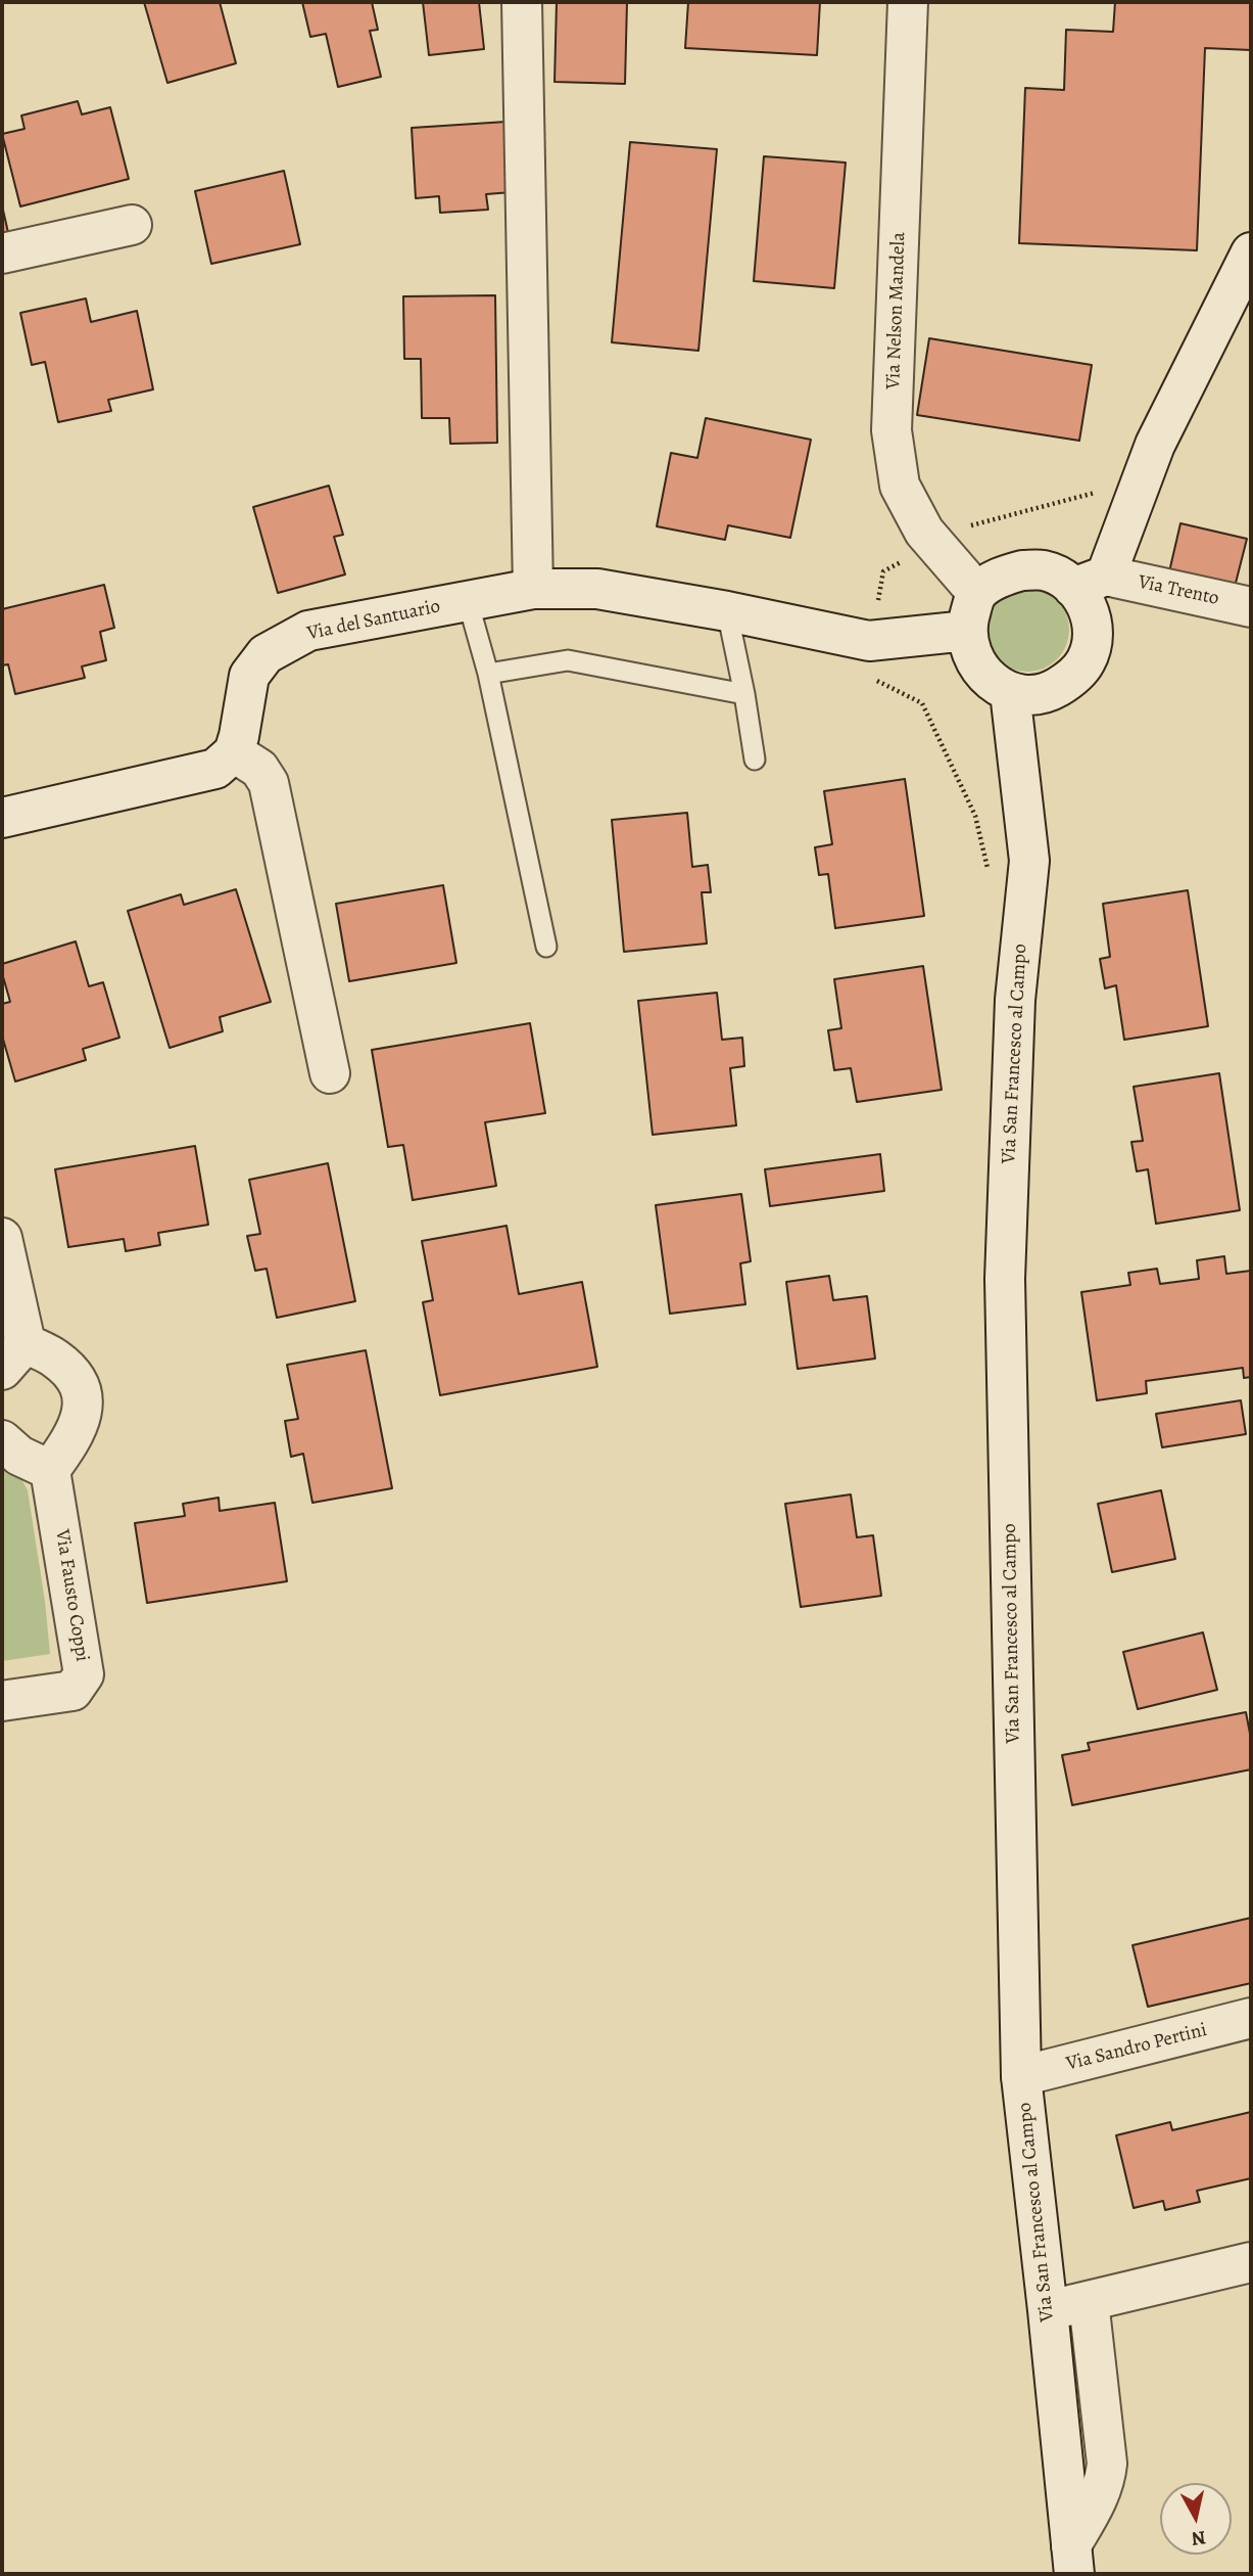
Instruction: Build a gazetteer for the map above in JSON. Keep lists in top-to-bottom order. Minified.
{"streets":{"street":["Via Nelson Mandela","Via Trento","Via del Santuario","Via San Francesco al Campo","Via Fausto Coppi","Via Sandro Pertini"]},"crossings":[["Via Nelson Mandela","Via Trento"],["Via Nelson Mandela","Via del Santuario"],["Via Nelson Mandela","Via San Francesco al Campo"],["Via Trento","Via del Santuario"],["Via Trento","Via San Francesco al Campo"],["Via del Santuario","Via San Francesco al Campo"],["Via San Francesco al Campo","Via Sandro Pertini"]],"north":"bottom"}
